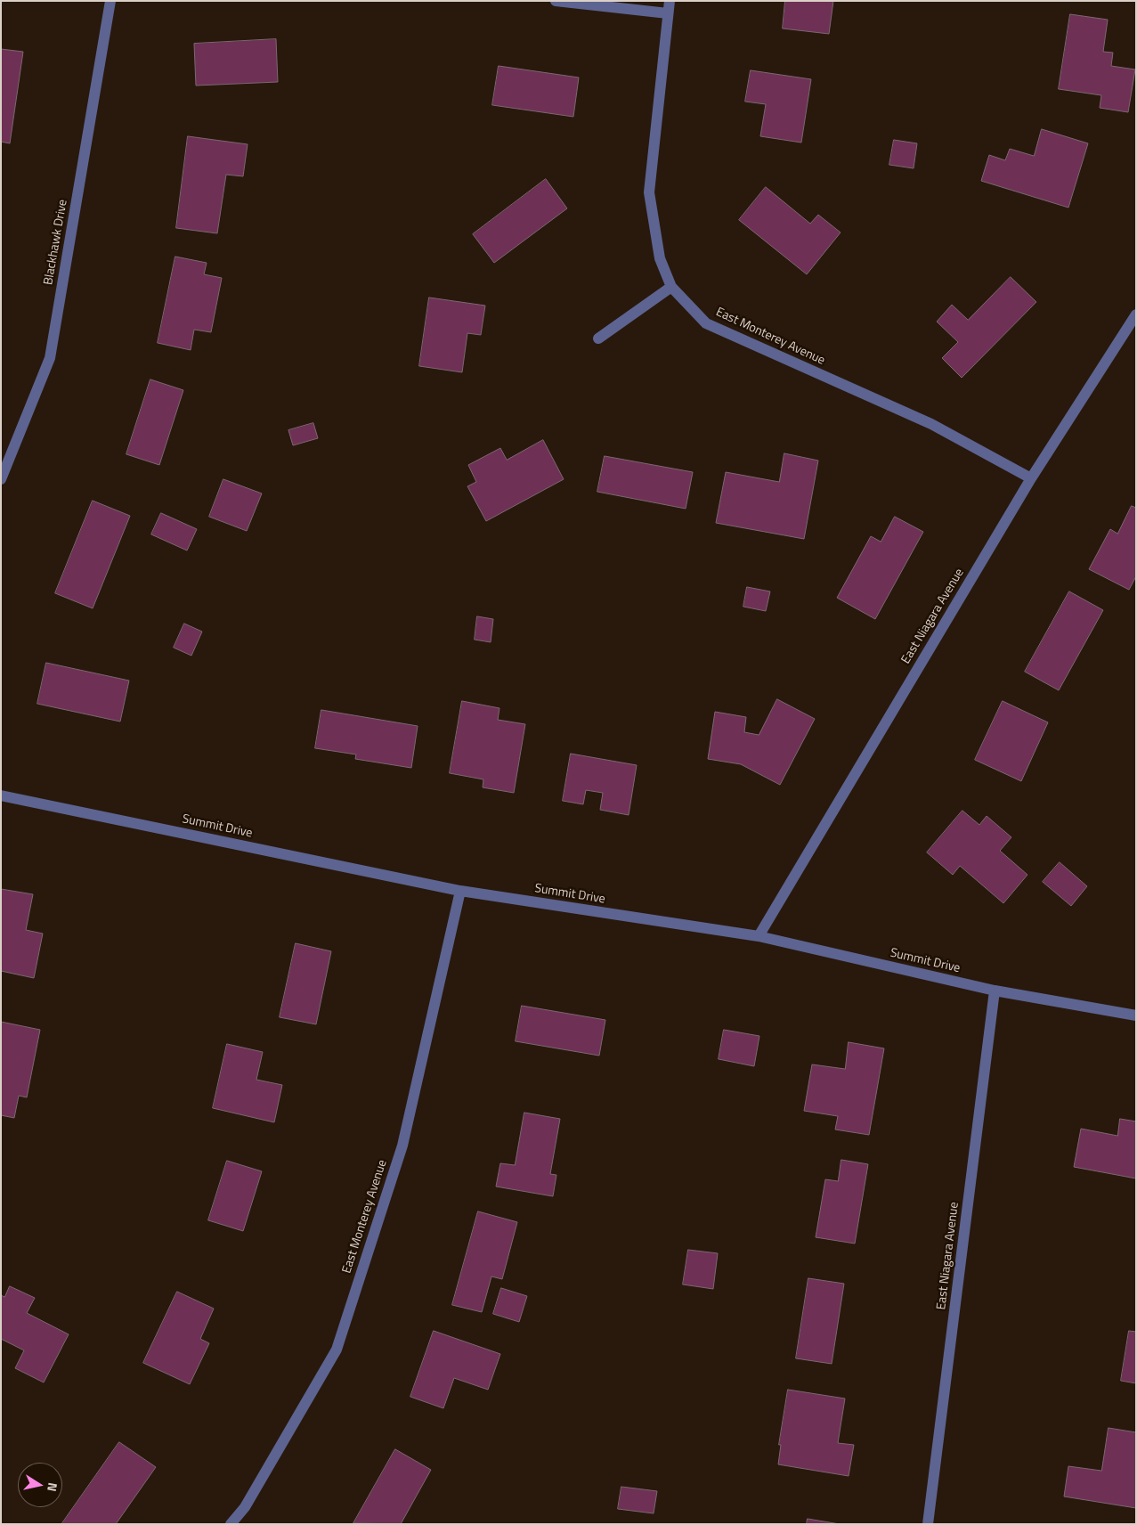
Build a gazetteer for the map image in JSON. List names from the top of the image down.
{
  "streets": {
    "street": [
      "Blackhawk Drive",
      "East Monterey Avenue",
      "East Niagara Avenue",
      "Summit Drive"
    ]
  },
  "crossings": [
    ["East Monterey Avenue", "East Niagara Avenue"],
    ["East Monterey Avenue", "Summit Drive"],
    ["East Niagara Avenue", "Summit Drive"]
  ],
  "north": "right"
}
